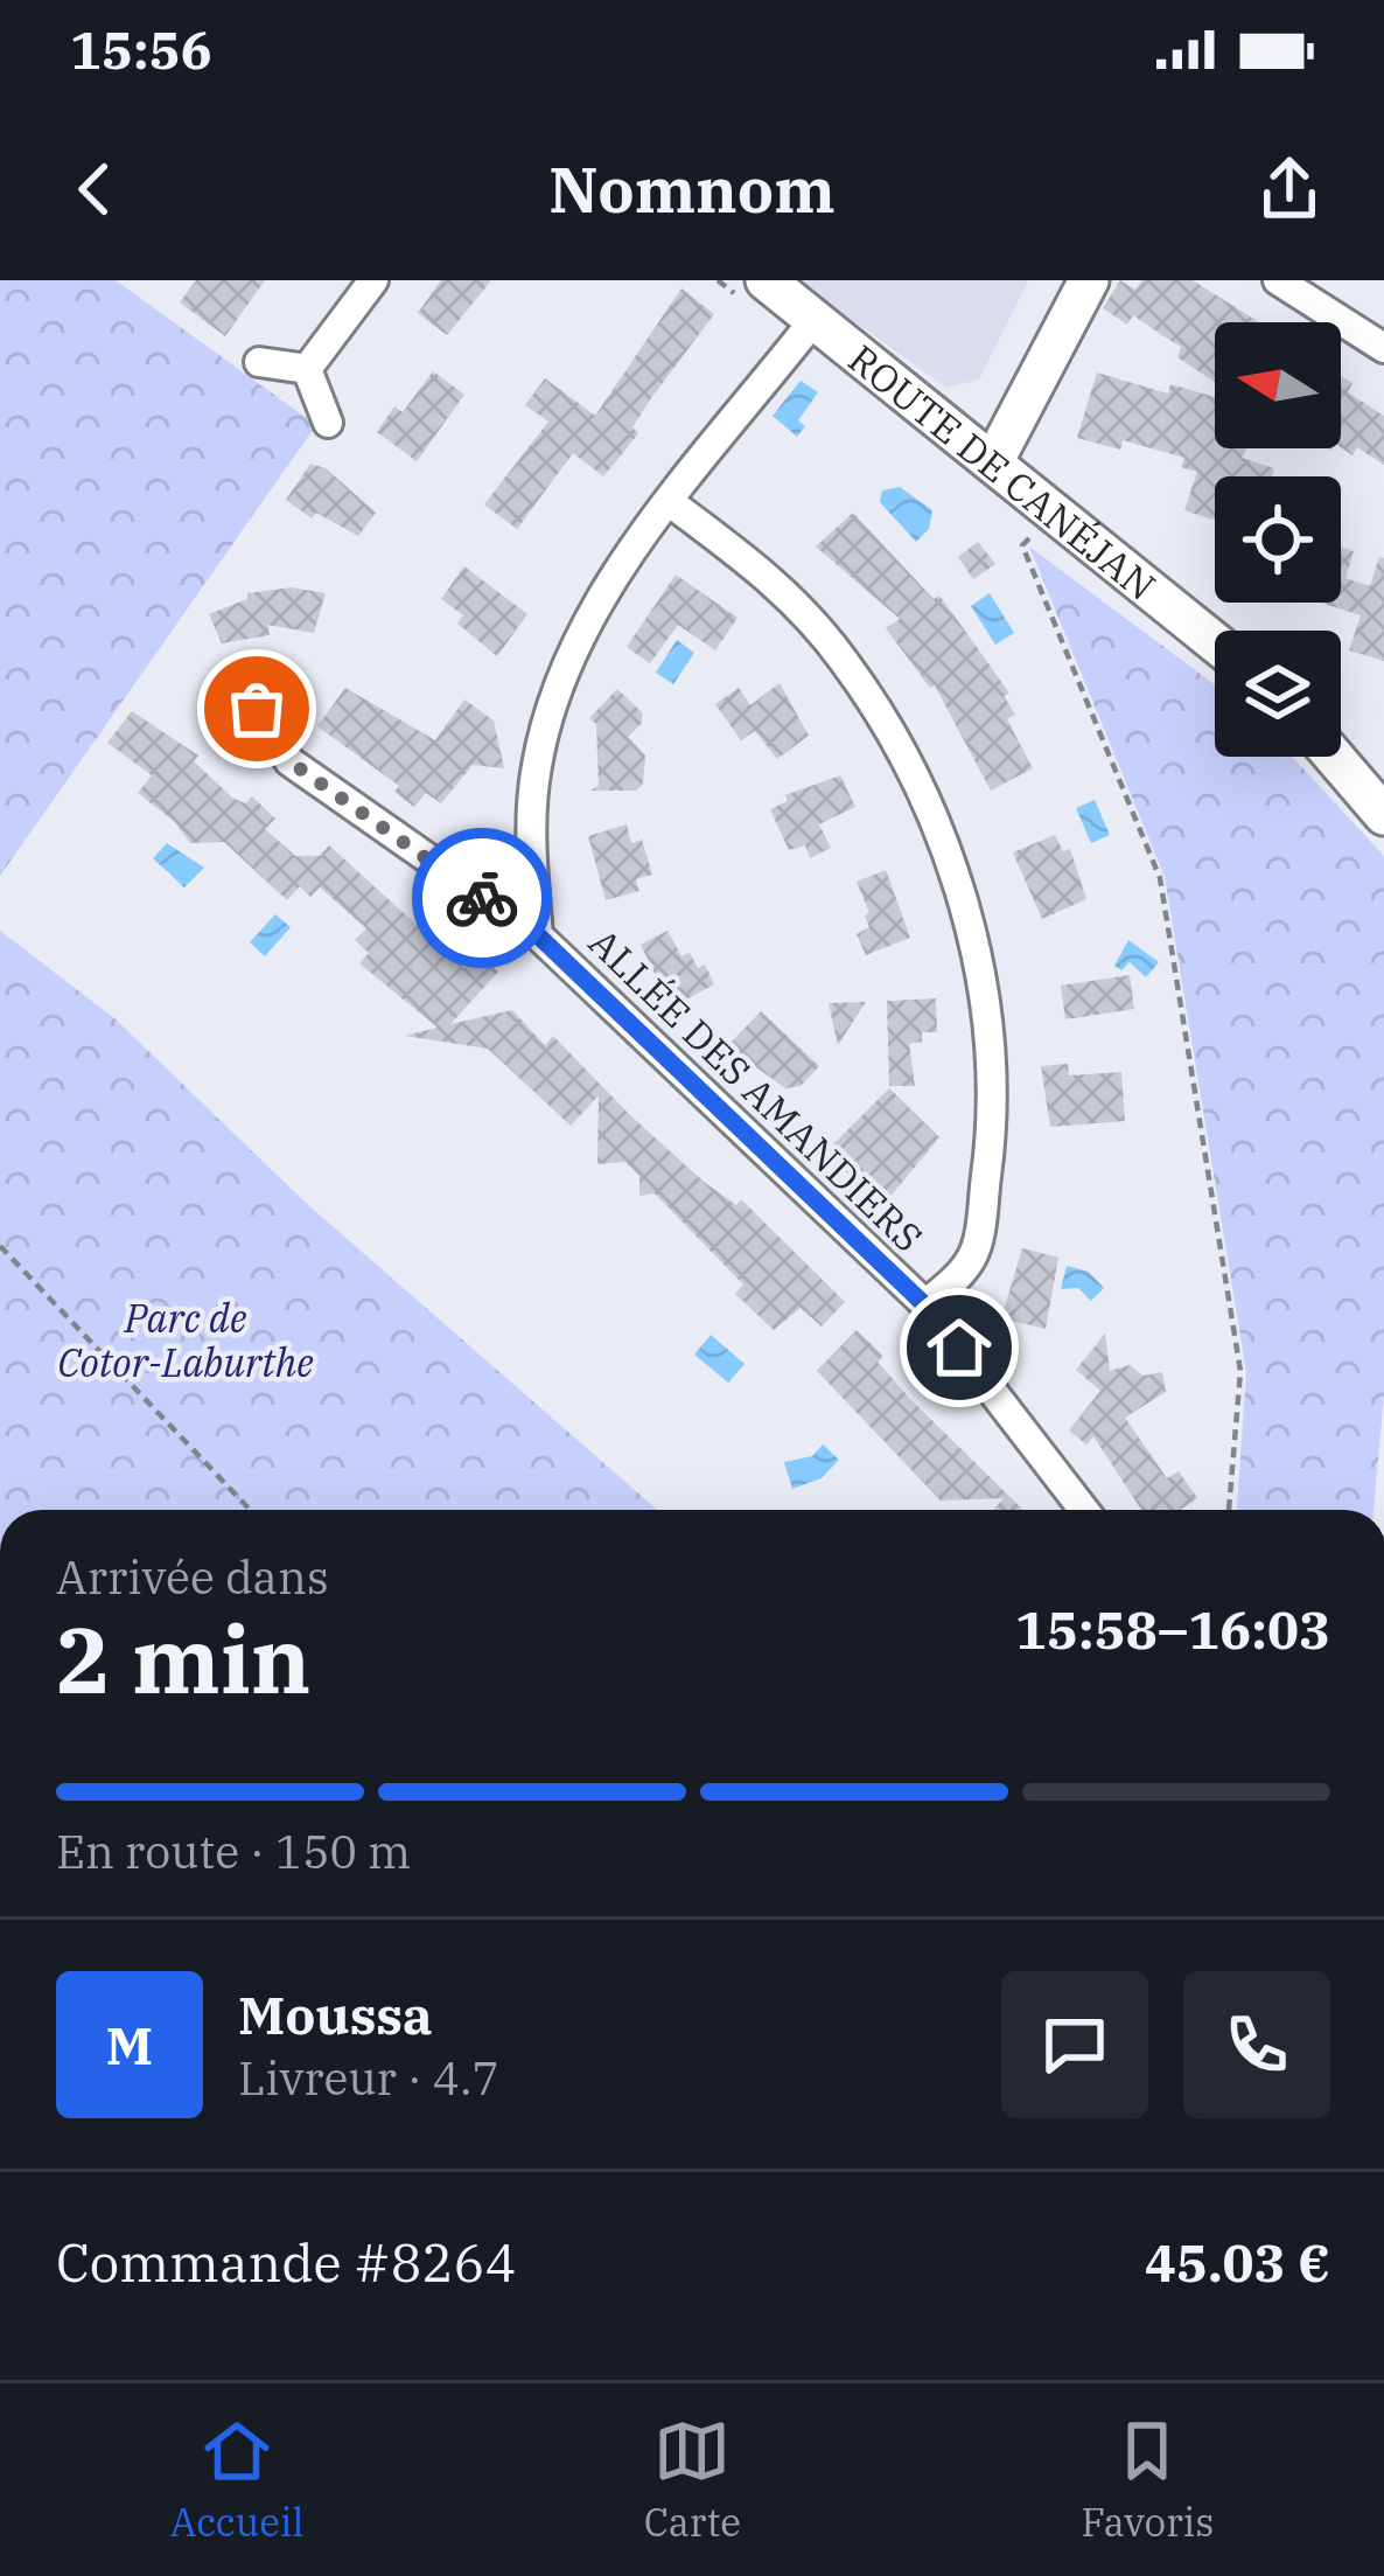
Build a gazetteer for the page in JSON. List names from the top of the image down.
{
  "streets": {
    "street": ["ROUTE DE CANÉJAN", "ALLÉE DES AMANDIERS"]
  },
  "crossings": [
    ["ROUTE DE CANÉJAN", "ALLÉE DES AMANDIERS"]
  ],
  "parks": ["Parc de Cotor-Laburthe"],
  "north": "left",
  "page": {
    "status": "15:56",
    "header": "Nomnom",
    "heading": ["2 min", "Arrivée dans", "15:58–16:03"],
    "panel": [
      "Moussa",
      "Livreur · 4.7",
      "Commande #8264",
      "45.03 €"
    ],
    "bar": "En route · 150 m",
    "round": "M",
    "tabs": ["Accueil", "Carte", "Favoris"]
  }
}
